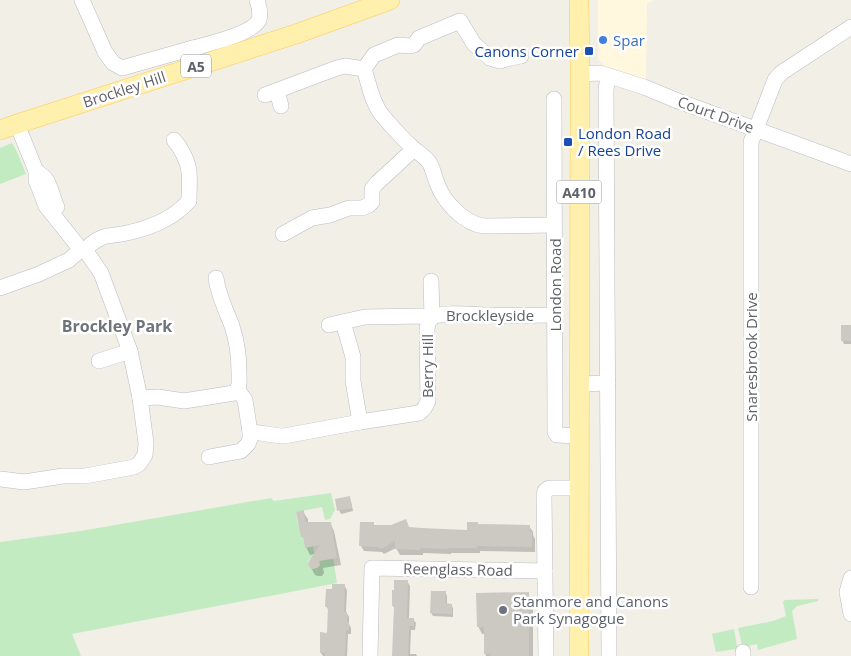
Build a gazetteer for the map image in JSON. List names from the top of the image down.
{
  "streets": {
    "main road": [
      "A5",
      "Brockley Hill",
      "A410",
      "London Road"
    ],
    "street": [
      "Court Drive",
      "Brockleyside",
      "Snaresbrook Drive",
      "Berry Hill",
      "Reenglass Road"
    ]
  },
  "crossings": [
    ["Court Drive", "London Road"],
    ["Court Drive", "Snaresbrook Drive"],
    ["London Road", "Brockleyside"],
    ["Brockleyside", "Berry Hill"]
  ],
  "districts": ["Brockley Park"],
  "places": {
    "other": ["Spar", "Stanmore and Canons Park Synagogue"],
    "transit": ["Canons Corner", "London Road / Rees Drive"]
  }
}
